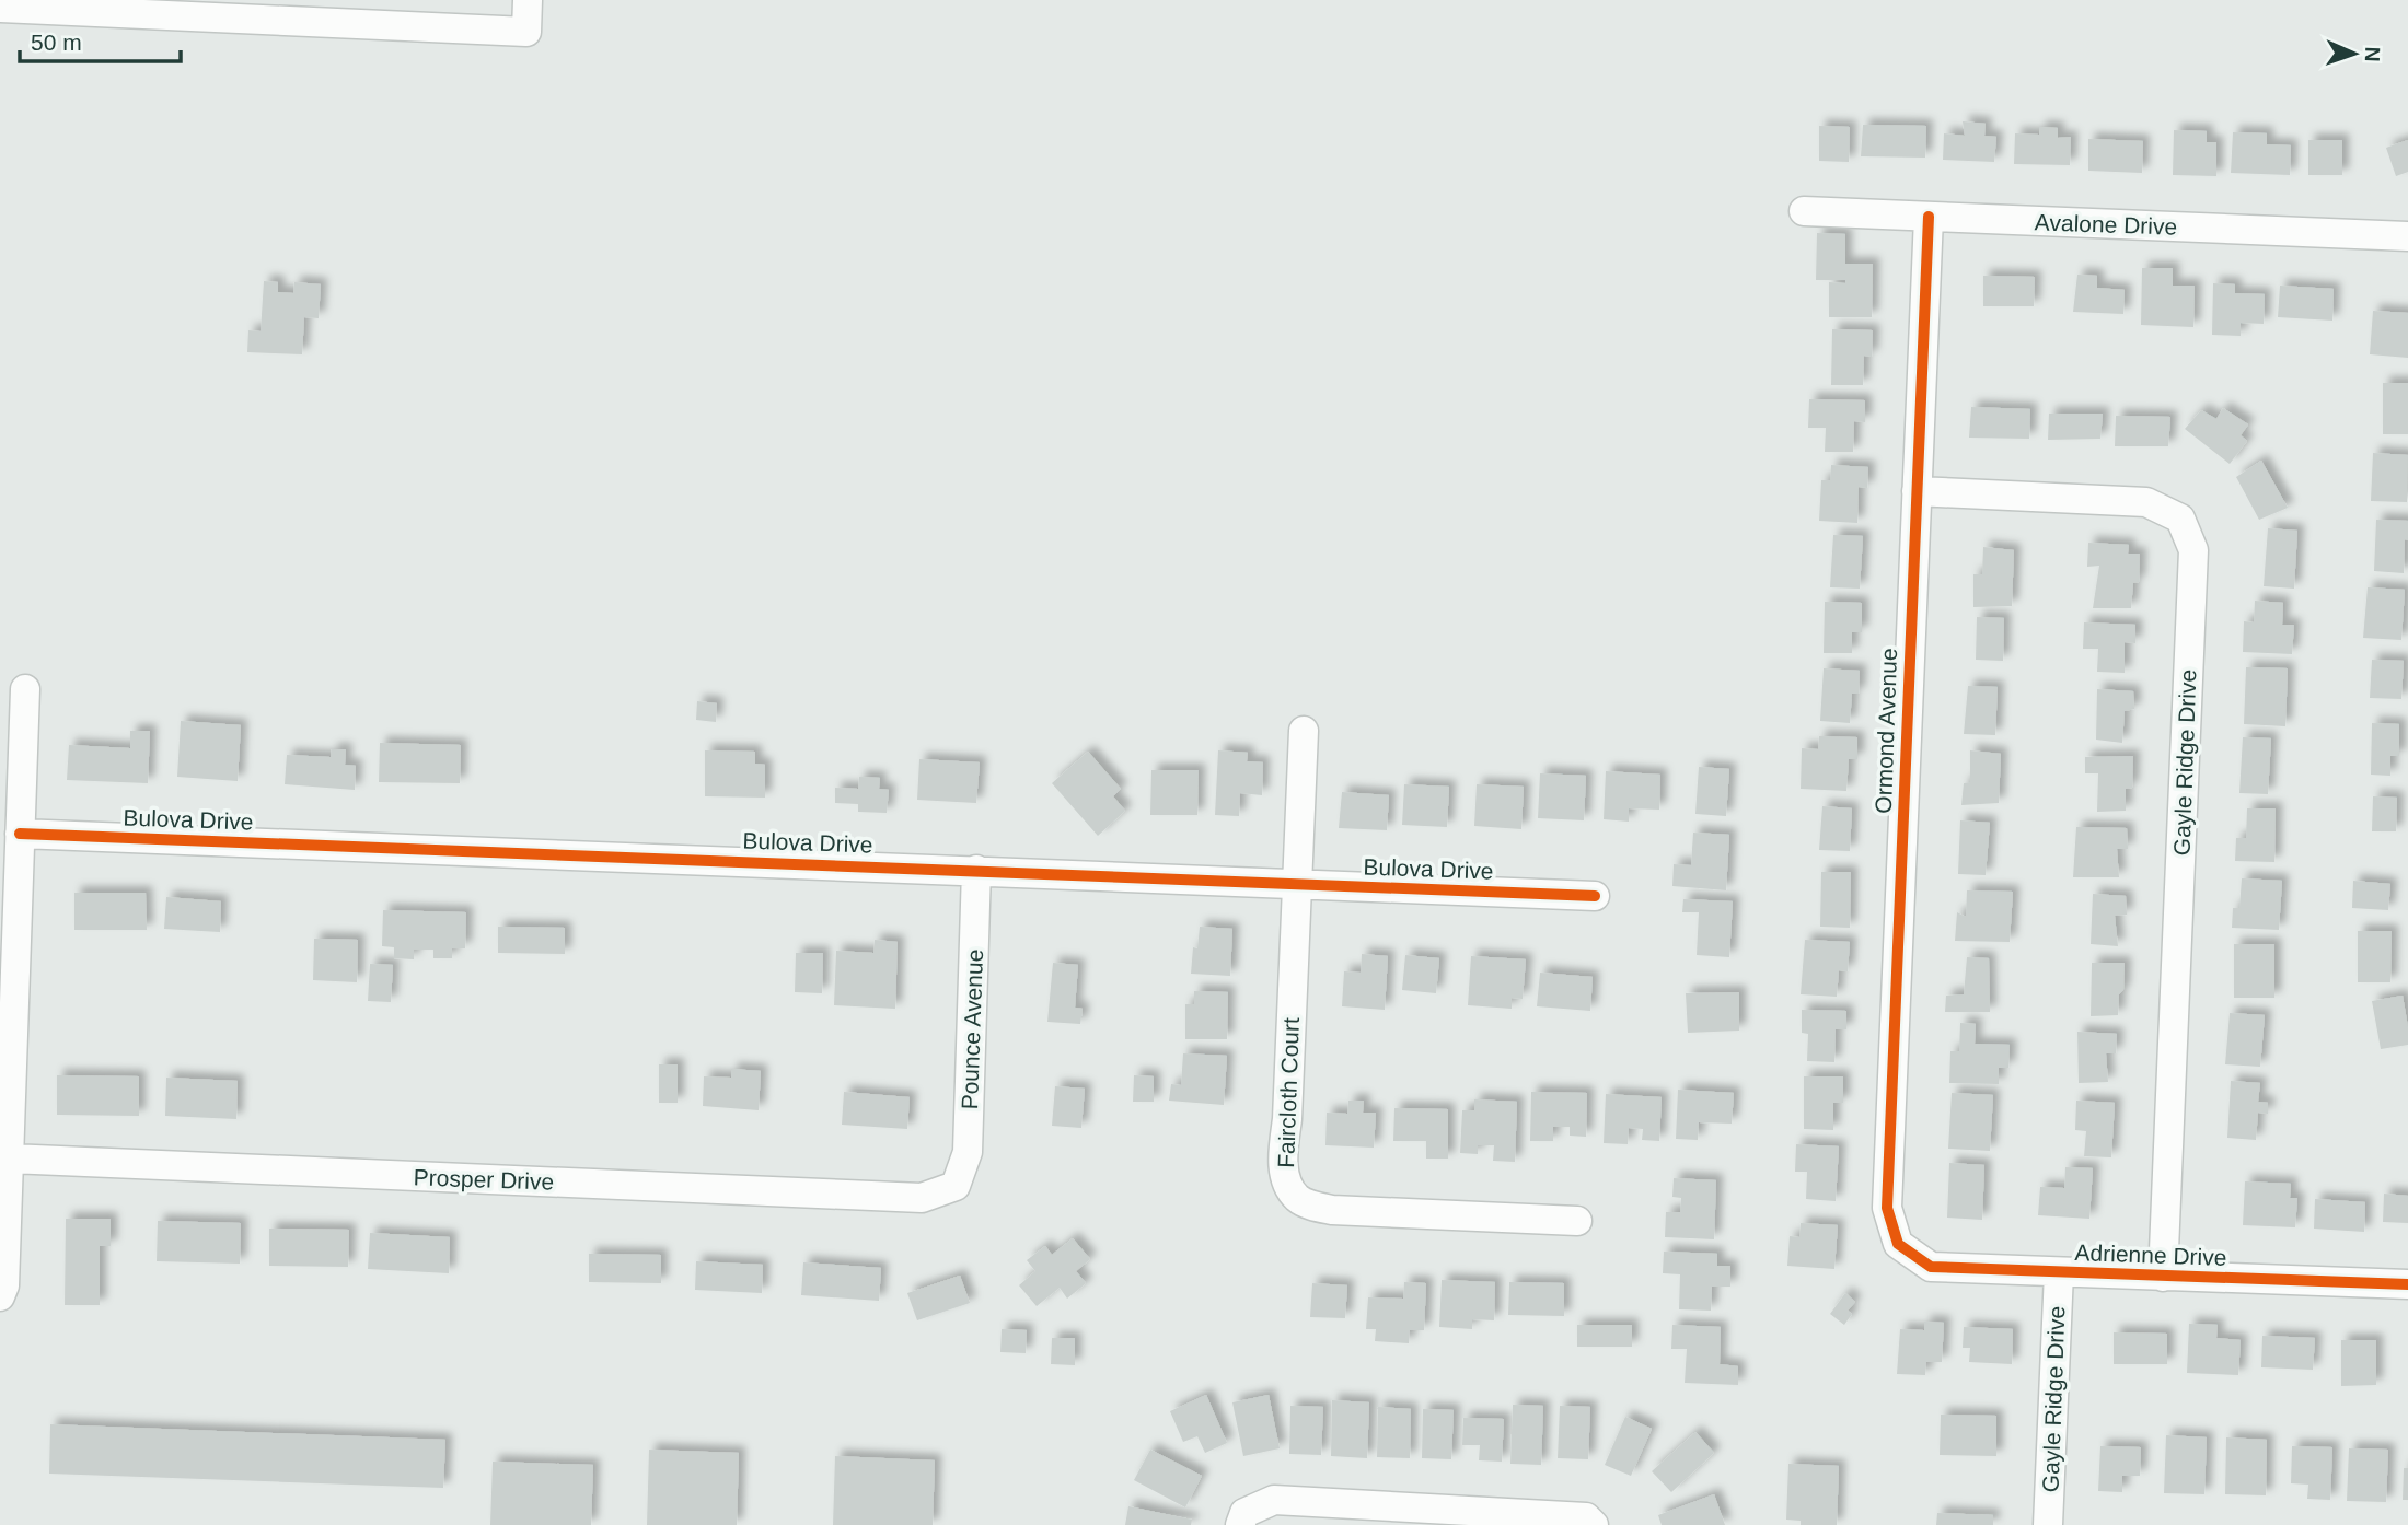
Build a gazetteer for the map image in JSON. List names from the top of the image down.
{
  "streets": {
    "street": [
      "Avalone Drive",
      "Ormond Avenue",
      "Gayle Ridge Drive",
      "Bulova Drive",
      "Pounce Avenue",
      "Faircloth Court",
      "Prosper Drive",
      "Adrienne Drive"
    ]
  },
  "crossings": [
    ["Avalone Drive", "Ormond Avenue"],
    ["Ormond Avenue", "Gayle Ridge Drive"],
    ["Ormond Avenue", "Adrienne Drive"],
    ["Gayle Ridge Drive", "Adrienne Drive"],
    ["Bulova Drive", "Pounce Avenue"],
    ["Bulova Drive", "Faircloth Court"],
    ["Pounce Avenue", "Prosper Drive"]
  ],
  "scale_bar": "50 m",
  "north": "right"
}
